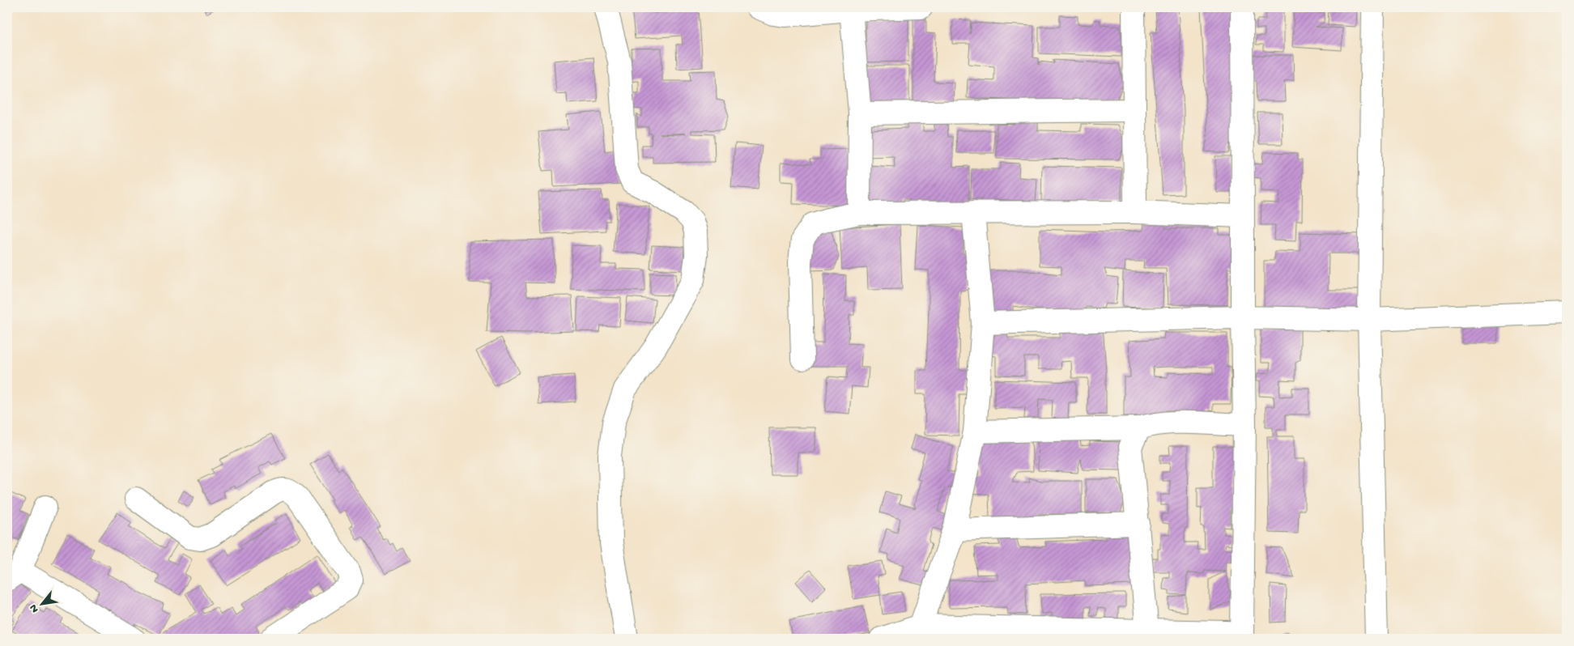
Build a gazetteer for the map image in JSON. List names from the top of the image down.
{
  "north": "bottom left"
}
